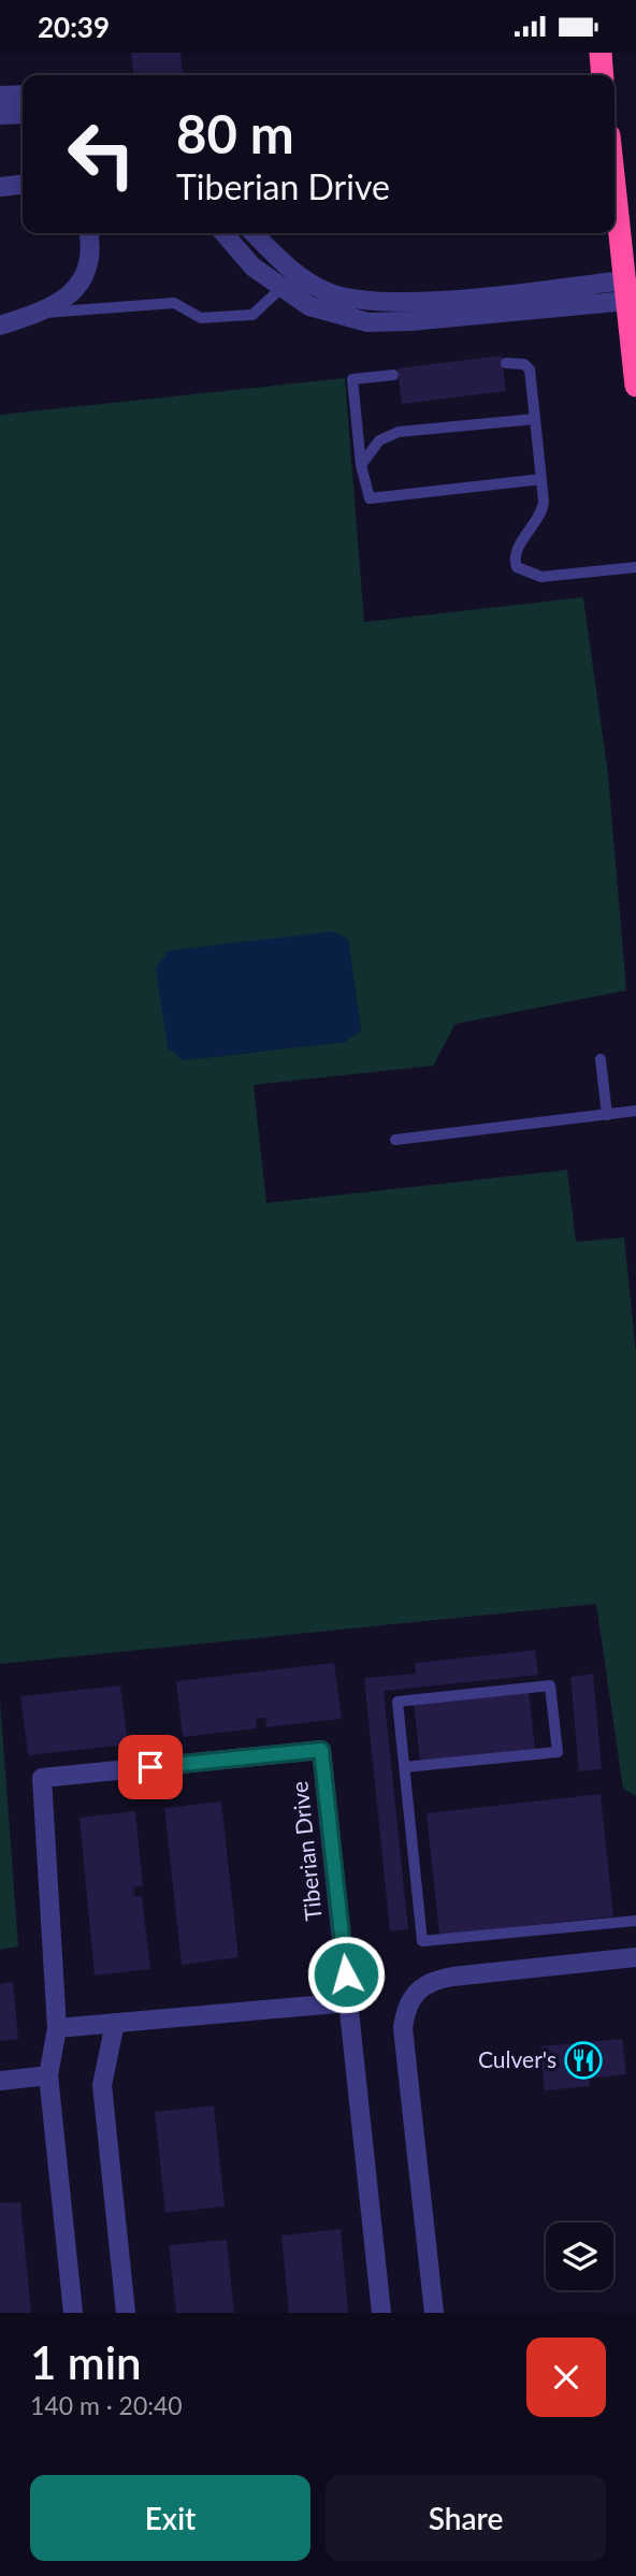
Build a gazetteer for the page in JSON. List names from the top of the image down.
{
  "streets": {
    "street": ["Tiberian Drive"]
  },
  "places": {
    "restaurant": ["Culver's"]
  },
  "page": {
    "status": "20:39",
    "turn": ["80 m", "Tiberian Drive"],
    "heading": ["1 min", "140 m · 20:40"],
    "buttons": ["Exit", "Share"]
  }
}
